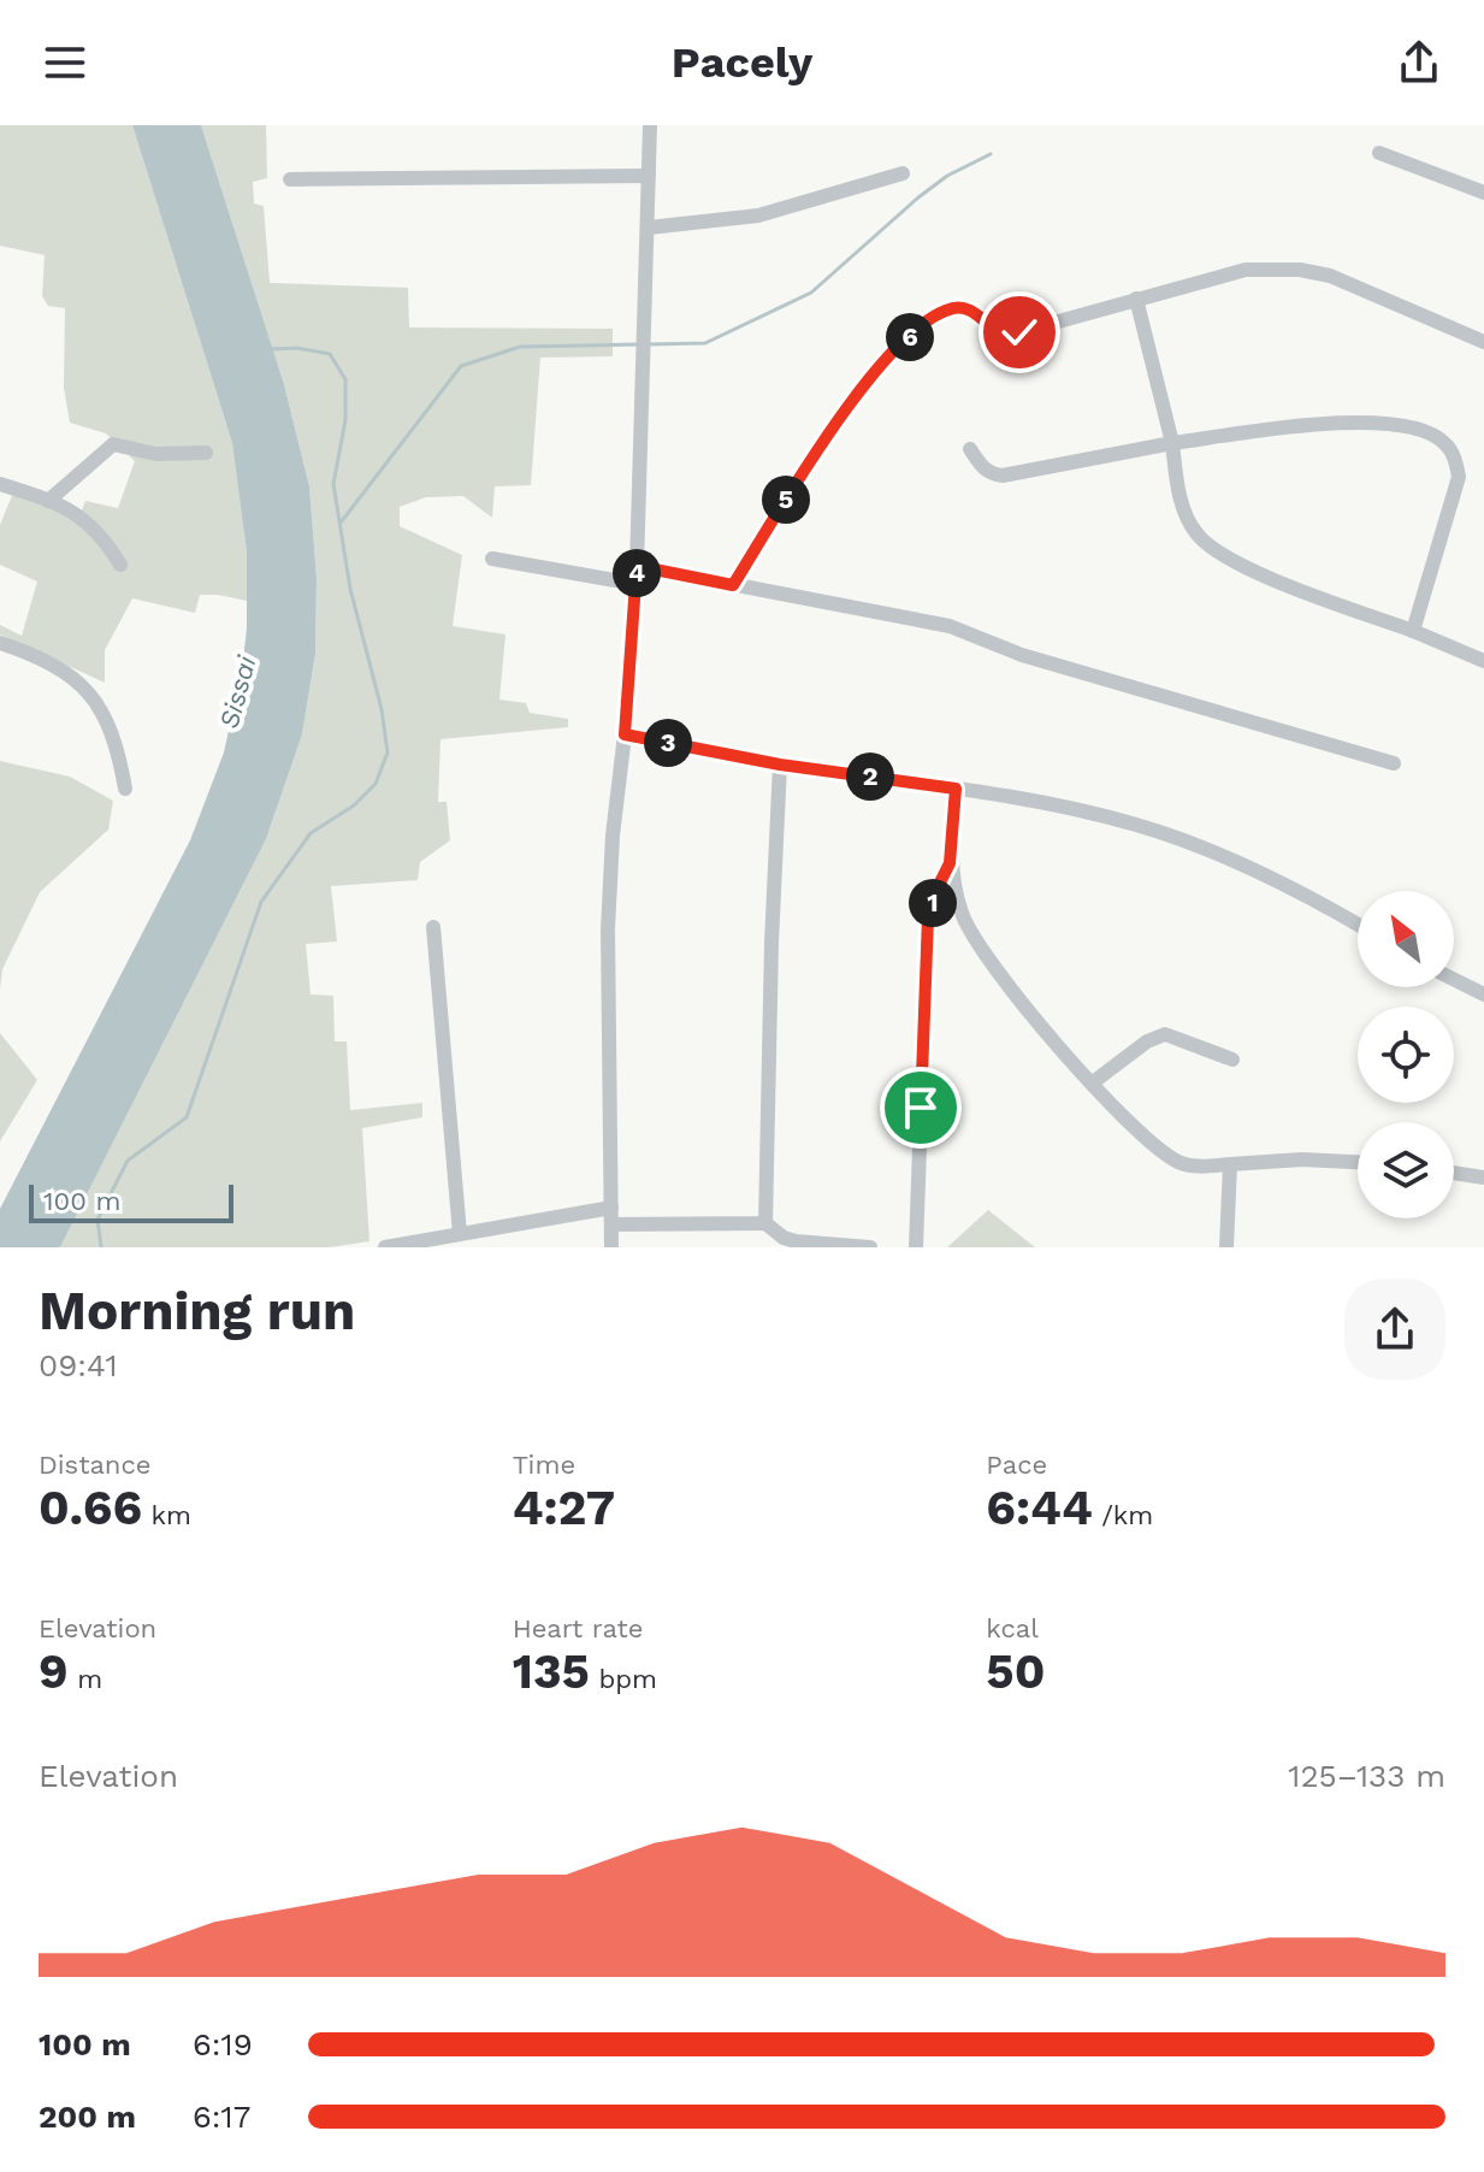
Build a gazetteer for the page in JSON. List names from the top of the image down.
{
  "water": ["Sissai"],
  "scale_bar": "100 m",
  "north": "top left",
  "page": {
    "header": "Pacely",
    "pins": [
      "6",
      "5",
      "4",
      "3",
      "2",
      "1"
    ],
    "scale": "100 m",
    "heading": ["Morning run", "09:41"],
    "stats": [
      ["Distance", "0.66 km"],
      ["Time", "4:27"],
      ["Pace", "6:44 /km"],
      ["Elevation", "9 m"],
      ["Heart rate", "135 bpm"],
      ["kcal", "50"]
    ],
    "chart": ["Elevation", "125–133 m"],
    "list": [
      {
        "name": "100 m",
        "note": "6:19"
      },
      {
        "name": "200 m",
        "note": "6:17"
      }
    ]
  }
}
